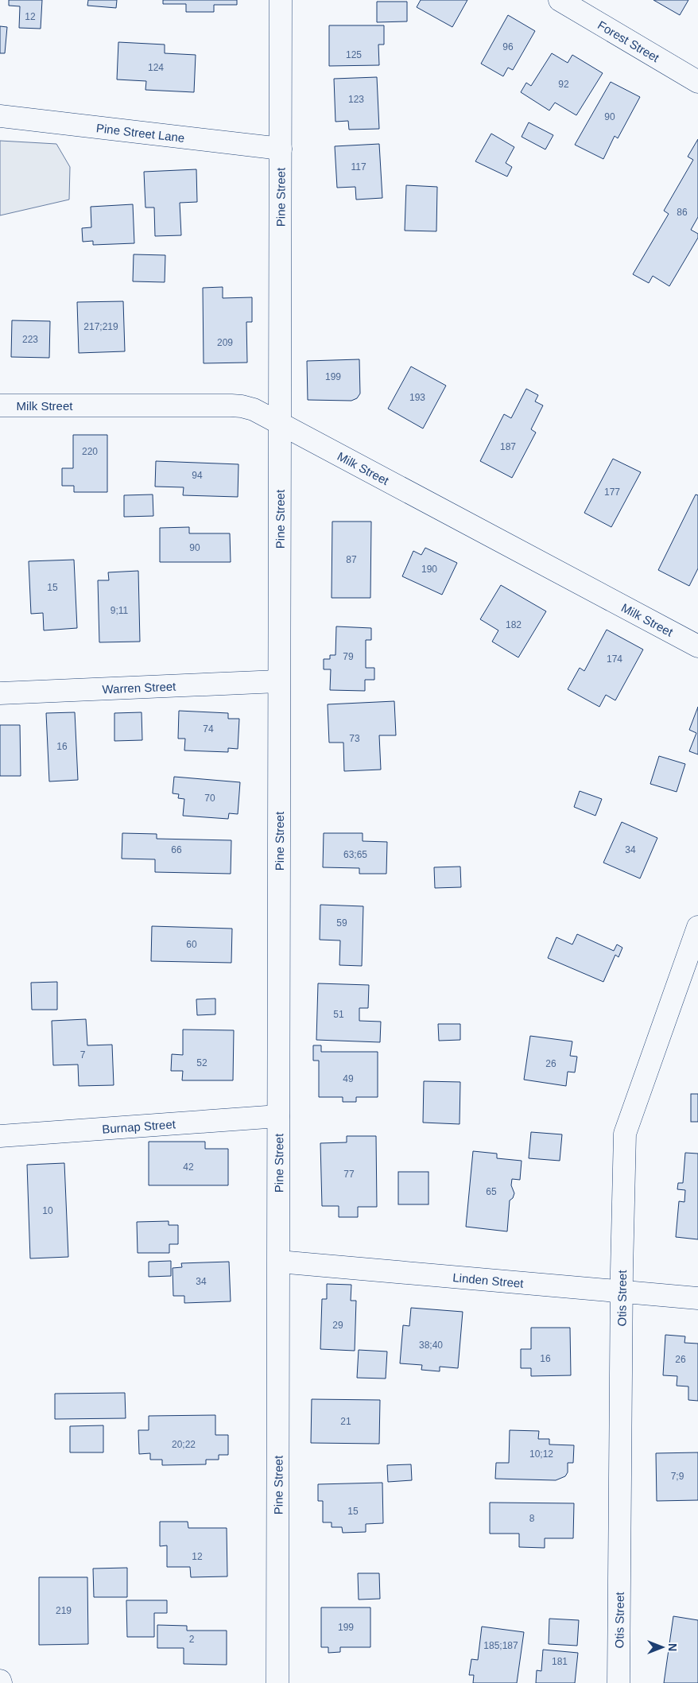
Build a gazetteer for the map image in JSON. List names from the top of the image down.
{
  "streets": {
    "street": [
      "Forest Street",
      "Pine Street Lane",
      "Pine Street",
      "Milk Street",
      "Warren Street",
      "Burnap Street",
      "Linden Street",
      "Otis Street"
    ]
  },
  "crossings": [
    ["Pine Street Lane", "Pine Street"],
    ["Pine Street", "Milk Street"],
    ["Pine Street", "Warren Street"],
    ["Pine Street", "Burnap Street"],
    ["Pine Street", "Linden Street"],
    ["Linden Street", "Otis Street"]
  ],
  "house_numbers": [
    "12",
    "96",
    "125",
    "124",
    "92",
    "123",
    "90",
    "117",
    "86",
    "217;219",
    "223",
    "209",
    "199",
    "193",
    "187",
    "220",
    "94",
    "177",
    "90",
    "87",
    "190",
    "15",
    "9;11",
    "182",
    "79",
    "174",
    "74",
    "73",
    "16",
    "70",
    "66",
    "34",
    "63;65",
    "59",
    "60",
    "51",
    "7",
    "52",
    "26",
    "49",
    "42",
    "77",
    "65",
    "10",
    "34",
    "29",
    "38;40",
    "16",
    "26",
    "21",
    "20;22",
    "10;12",
    "7;9",
    "15",
    "8",
    "12",
    "219",
    "199",
    "2",
    "185;187",
    "181"
  ],
  "north": "right"
}
